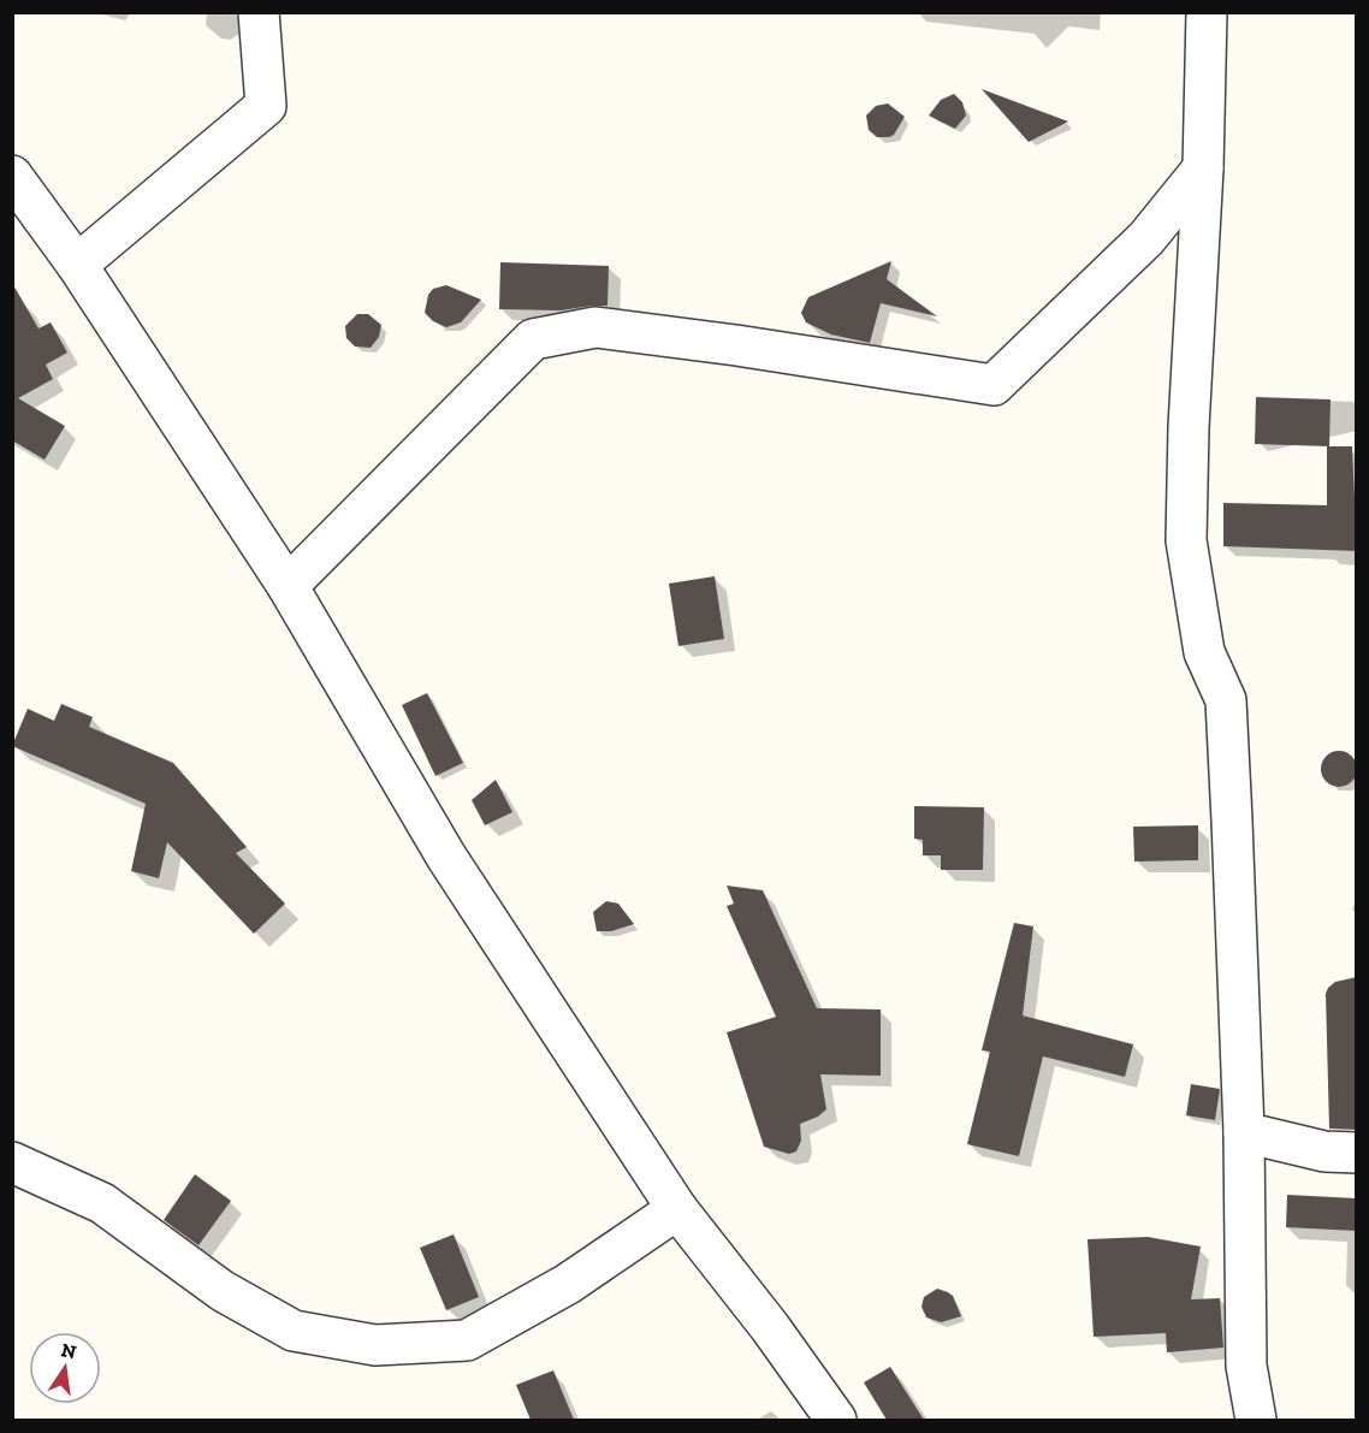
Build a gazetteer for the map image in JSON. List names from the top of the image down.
{
  "north": "top"
}
